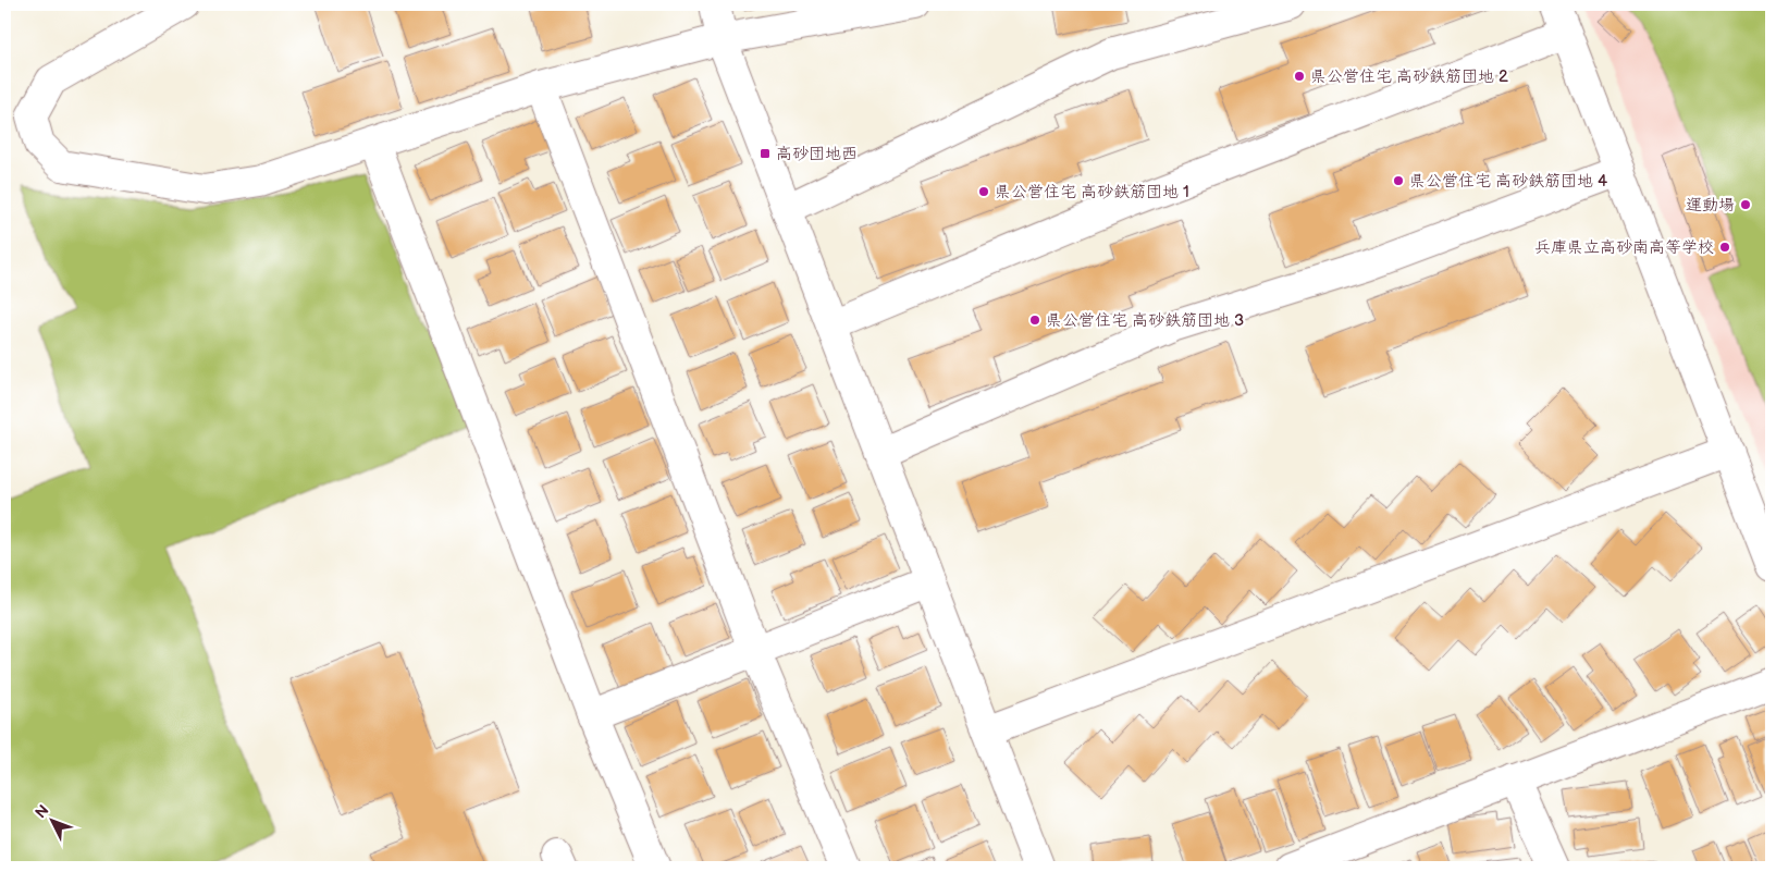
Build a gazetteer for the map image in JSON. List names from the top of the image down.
{
  "places": {
    "other": [
      "県公営住宅 高砂鉄筋団地 2",
      "県公営住宅 高砂鉄筋団地 4",
      "県公営住宅 高砂鉄筋団地 1",
      "運動場",
      "兵庫県立高砂南高等学校",
      "県公営住宅 高砂鉄筋団地 3"
    ],
    "transit": ["高砂団地西"]
  },
  "north": "top left"
}
